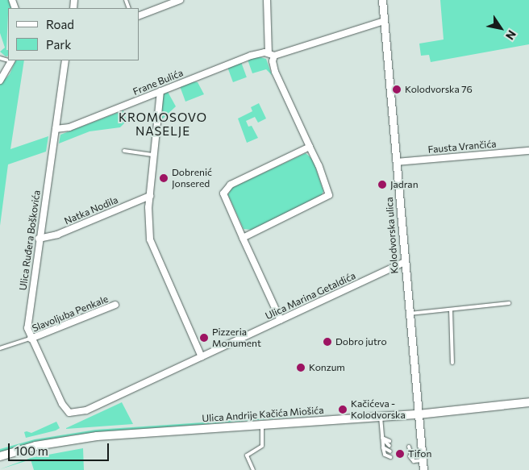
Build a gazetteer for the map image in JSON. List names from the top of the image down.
{
  "streets": {
    "main road": ["Ulica Andrije Kačića Miošića"],
    "street": [
      "Frane Bulića",
      "Fausta Vrančića",
      "Natka Nodila",
      "Kolodvorska ulica",
      "Ulica Ruđera Boškovića",
      "Ulica Marina Getaldića",
      "Slavoljuba Penkale"
    ]
  },
  "crossings": [
    ["Frane Bulića", "Kolodvorska ulica"],
    ["Frane Bulića", "Ulica Ruđera Boškovića"],
    ["Fausta Vrančića", "Kolodvorska ulica"],
    ["Natka Nodila", "Ulica Ruđera Boškovića"],
    ["Kolodvorska ulica", "Ulica Marina Getaldića"],
    ["Kolodvorska ulica", "Ulica Andrije Kačića Miošića"],
    ["Ulica Ruđera Boškovića", "Ulica Marina Getaldića"],
    ["Ulica Ruđera Boškovića", "Slavoljuba Penkale"]
  ],
  "districts": ["KROMOSOVO NASELJE"],
  "places": [
    "Kolodvorska 76",
    "Dobrenić Jonsered",
    "Jadran",
    "Pizzeria Monument",
    "Dobro jutro",
    "Konzum",
    "Kačićeva - Kolodvorska",
    "Tifon"
  ],
  "legend": ["Road", "Park"],
  "scale_bar": "100 m",
  "north": "bottom right"
}
